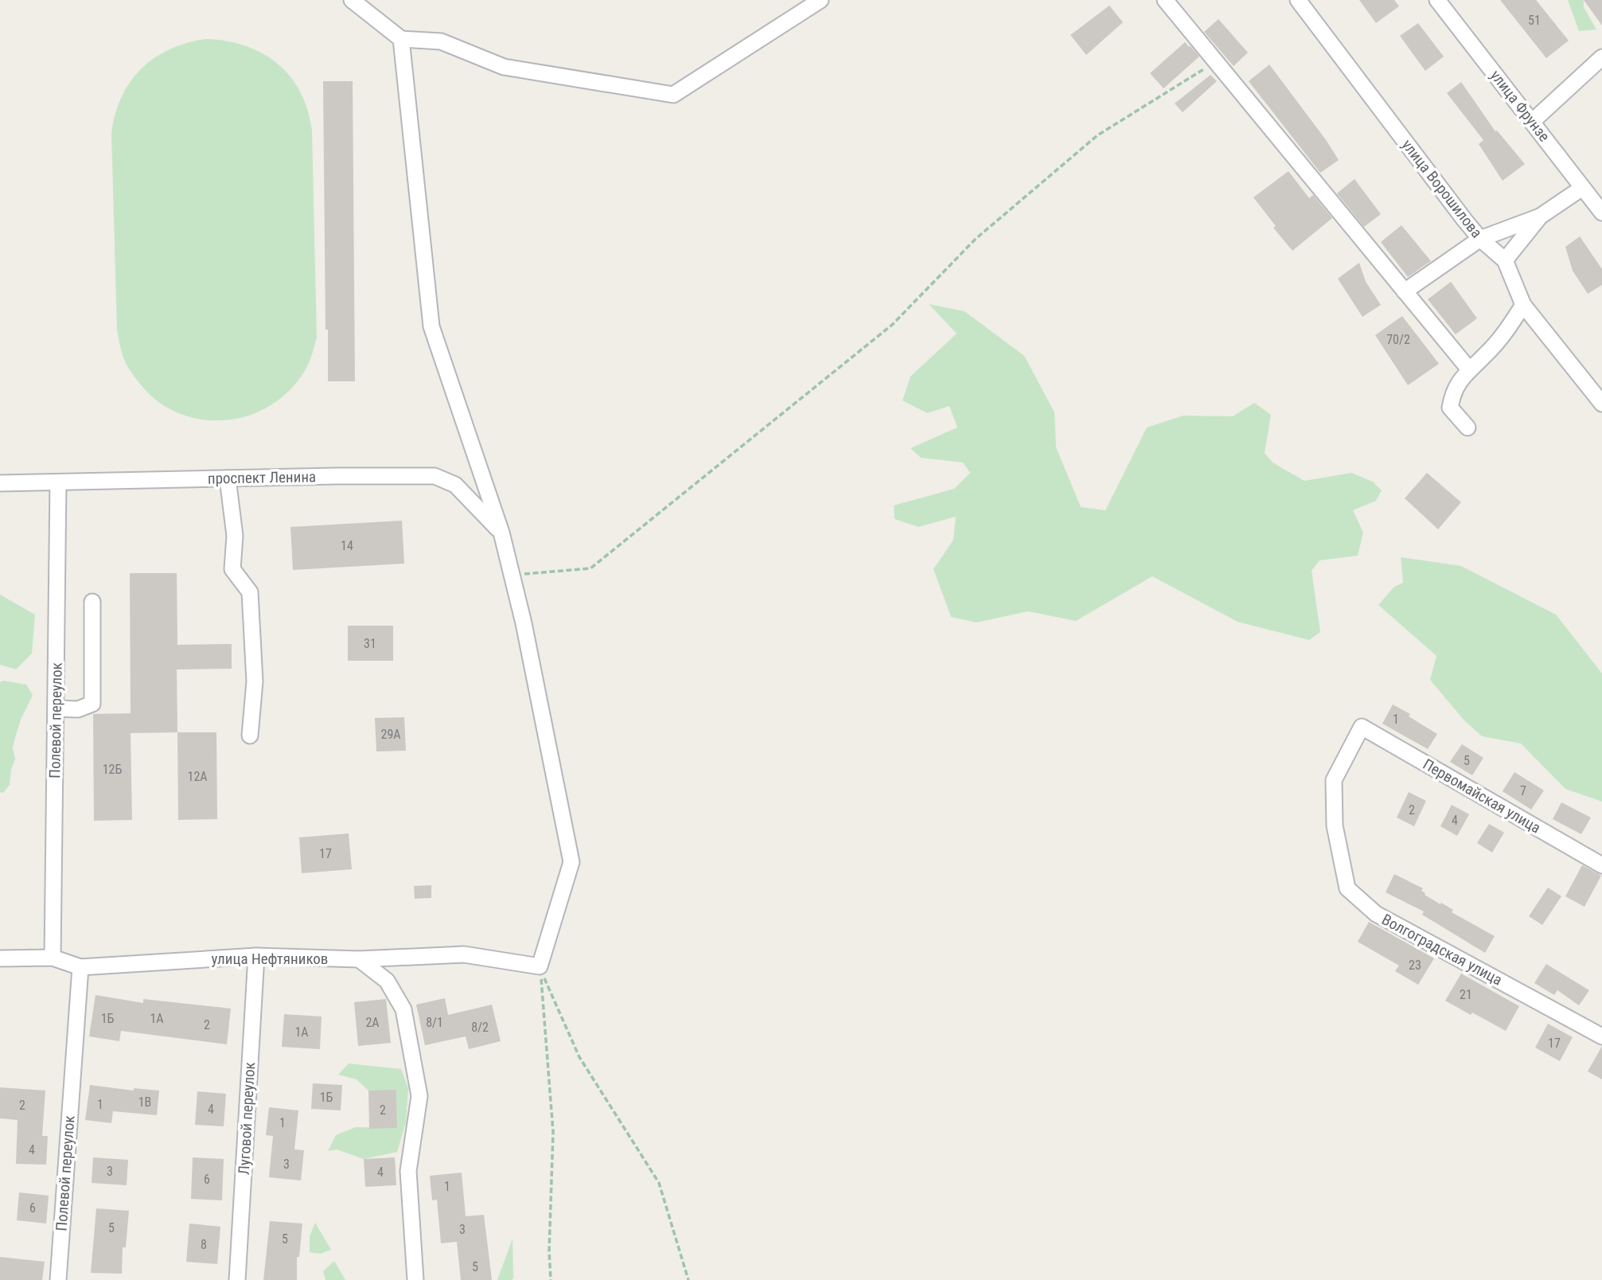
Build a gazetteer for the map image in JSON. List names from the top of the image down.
{
  "streets": {
    "street": [
      "улица Фрунзе",
      "улица Ворошилова",
      "проспект Ленина",
      "Полевой переулок",
      "Первомайская улица",
      "Волгоградская улица",
      "улица Нефтяников",
      "Луговой переулок"
    ]
  },
  "crossings": [
    ["проспект Ленина", "Полевой переулок"],
    ["Полевой переулок", "улица Нефтяников"],
    ["Первомайская улица", "Волгоградская улица"],
    ["улица Нефтяников", "Луговой переулок"]
  ],
  "house_numbers": [
    "51",
    "70/2",
    "14",
    "31",
    "1",
    "29А",
    "5",
    "12Б",
    "12А",
    "7",
    "2",
    "4",
    "17",
    "23",
    "21",
    "1Б",
    "1А",
    "2А",
    "8/1",
    "2",
    "8/2",
    "1А",
    "17",
    "1Б",
    "1В",
    "1",
    "2",
    "4",
    "2",
    "1",
    "4",
    "3",
    "3",
    "4",
    "6",
    "1",
    "6",
    "5",
    "3",
    "5",
    "8",
    "5"
  ]
}
